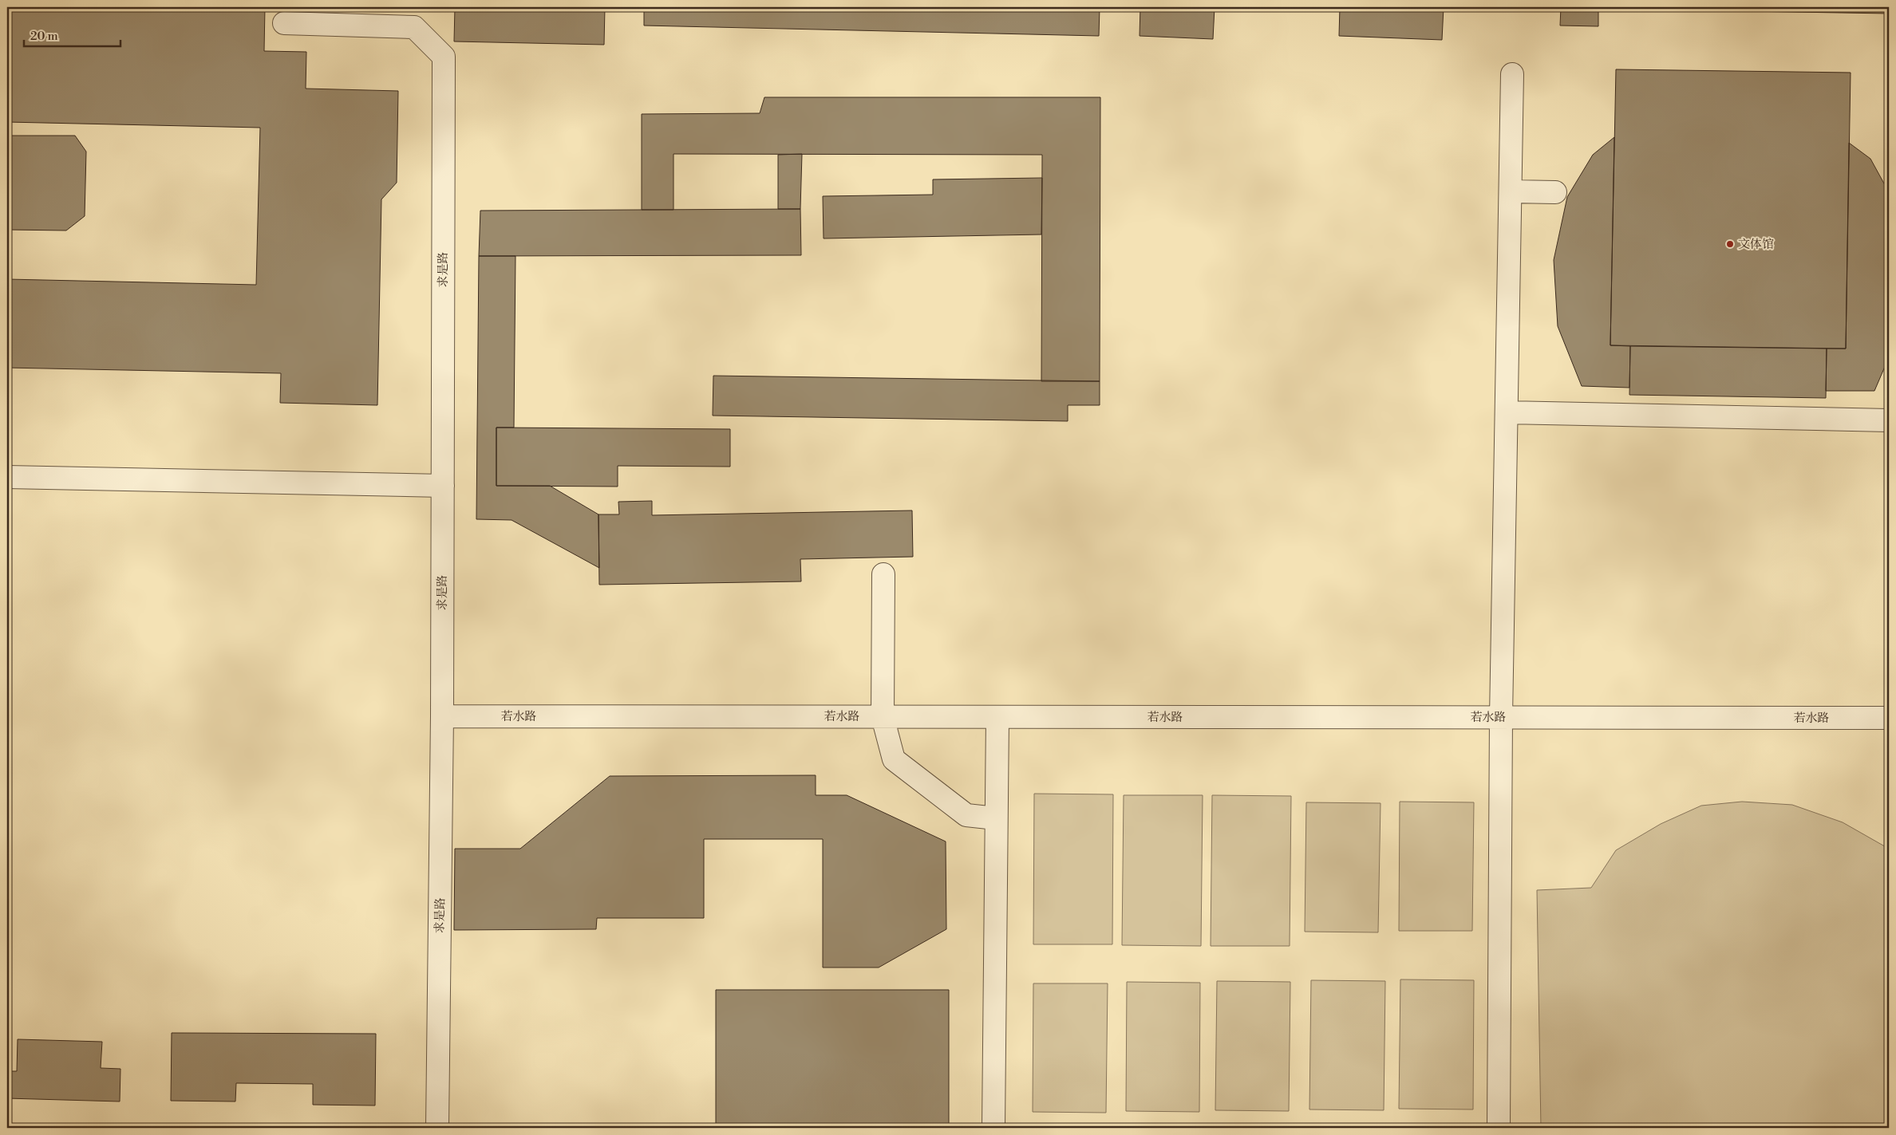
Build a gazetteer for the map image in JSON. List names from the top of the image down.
{
  "streets": {
    "lane": ["求是路", "若水路"]
  },
  "crossings": [
    ["求是路", "若水路"]
  ],
  "places": ["文体馆"],
  "scale_bar": "20 m"
}
